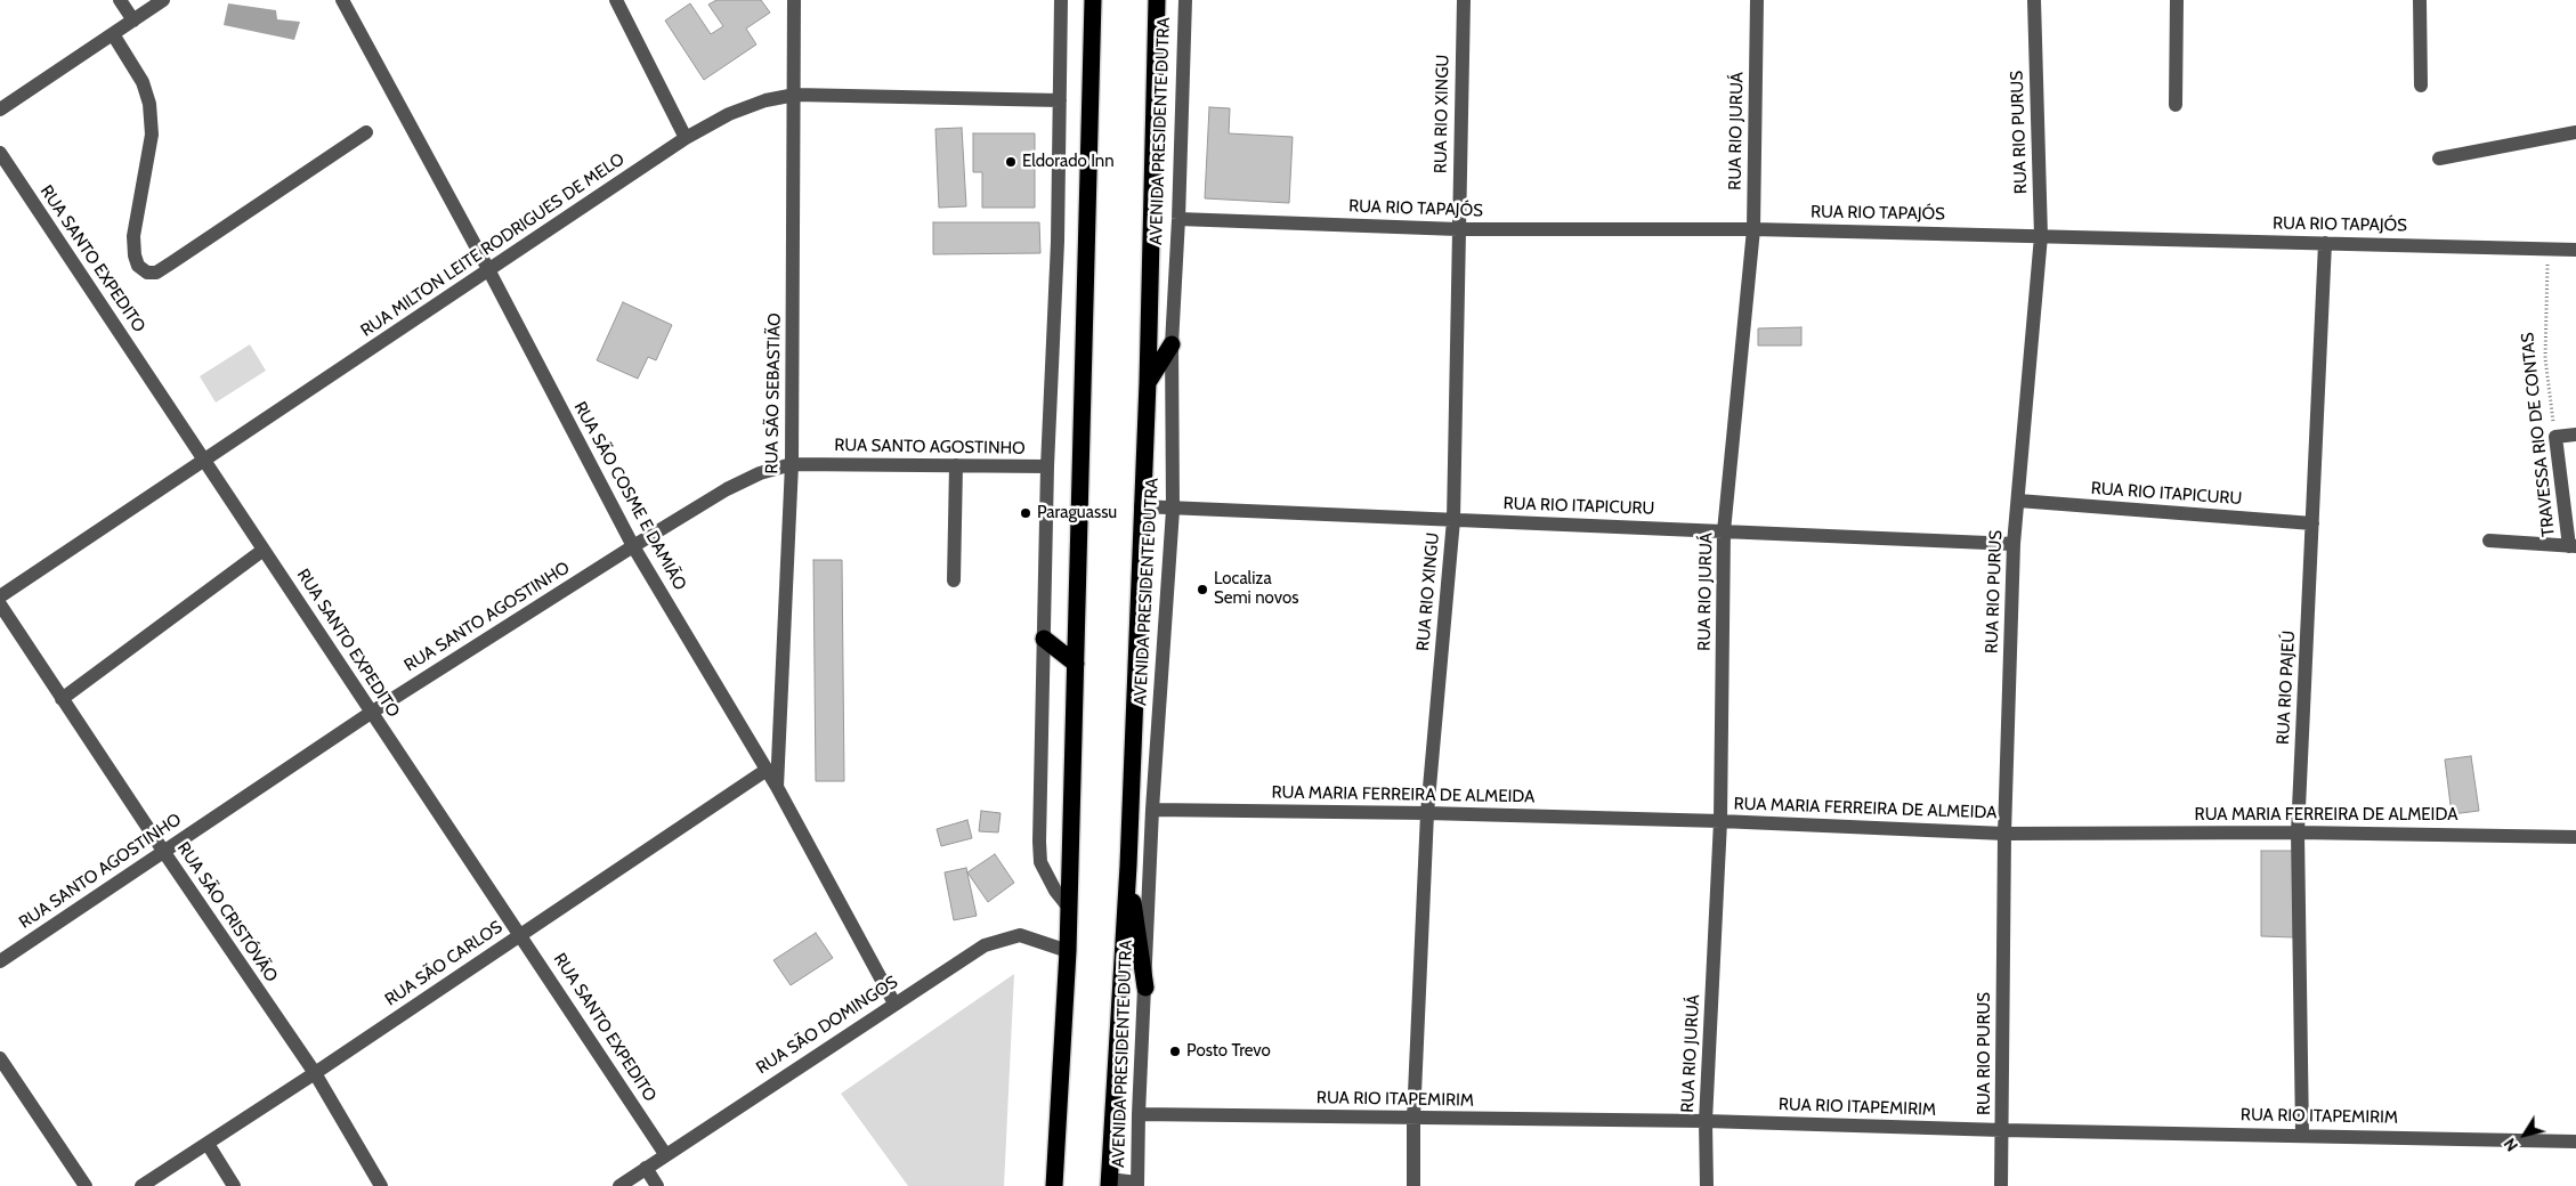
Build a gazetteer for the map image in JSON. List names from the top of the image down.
{
  "streets": {
    "highway": ["AVENIDA PRESIDENTE DUTRA"],
    "street": [
      "RUA RIO XINGU",
      "RUA RIO JURUÁ",
      "RUA RIO PURUS",
      "RUA RIO TAPAJÓS",
      "RUA MILTON LEITE RODRIGUES DE MELO",
      "RUA SANTO EXPEDITO",
      "RUA SÃO SEBASTIÃO",
      "TRAVESSA RIO DE CONTAS",
      "RUA SANTO AGOSTINHO",
      "RUA RIO ITAPICURU",
      "RUA SÃO COSME E DAMIÃO",
      "RUA RIO PAJEÚ",
      "RUA MARIA FERREIRA DE ALMEIDA",
      "RUA SÃO CRISTÓVÃO",
      "RUA SÃO CARLOS",
      "RUA SÃO DOMINGOS",
      "RUA RIO ITAPEMIRIM"
    ]
  },
  "crossings": [
    ["RUA RIO XINGU", "RUA RIO TAPAJÓS"],
    ["RUA RIO XINGU", "RUA RIO ITAPICURU"],
    ["RUA RIO XINGU", "RUA MARIA FERREIRA DE ALMEIDA"],
    ["RUA RIO XINGU", "RUA RIO ITAPEMIRIM"],
    ["AVENIDA PRESIDENTE DUTRA", "RUA RIO TAPAJÓS"],
    ["AVENIDA PRESIDENTE DUTRA", "RUA RIO ITAPICURU"],
    ["AVENIDA PRESIDENTE DUTRA", "RUA MARIA FERREIRA DE ALMEIDA"],
    ["AVENIDA PRESIDENTE DUTRA", "RUA RIO ITAPEMIRIM"],
    ["RUA RIO JURUÁ", "RUA RIO TAPAJÓS"],
    ["RUA RIO JURUÁ", "RUA RIO ITAPICURU"],
    ["RUA RIO JURUÁ", "RUA MARIA FERREIRA DE ALMEIDA"],
    ["RUA RIO JURUÁ", "RUA RIO ITAPEMIRIM"],
    ["RUA RIO PURUS", "RUA RIO TAPAJÓS"],
    ["RUA RIO PURUS", "RUA RIO ITAPICURU"],
    ["RUA RIO PURUS", "RUA MARIA FERREIRA DE ALMEIDA"],
    ["RUA RIO PURUS", "RUA RIO ITAPEMIRIM"],
    ["RUA RIO TAPAJÓS", "TRAVESSA RIO DE CONTAS"],
    ["RUA RIO TAPAJÓS", "RUA RIO PAJEÚ"],
    ["RUA MILTON LEITE RODRIGUES DE MELO", "RUA SANTO EXPEDITO"],
    ["RUA MILTON LEITE RODRIGUES DE MELO", "RUA SÃO SEBASTIÃO"],
    ["RUA MILTON LEITE RODRIGUES DE MELO", "RUA SÃO COSME E DAMIÃO"],
    ["RUA SANTO EXPEDITO", "RUA SANTO AGOSTINHO"],
    ["RUA SANTO EXPEDITO", "RUA SÃO CARLOS"],
    ["RUA SANTO EXPEDITO", "RUA SÃO DOMINGOS"],
    ["RUA SÃO SEBASTIÃO", "RUA SANTO AGOSTINHO"],
    ["RUA SÃO SEBASTIÃO", "RUA SÃO COSME E DAMIÃO"],
    ["RUA SANTO AGOSTINHO", "RUA SÃO COSME E DAMIÃO"],
    ["RUA SANTO AGOSTINHO", "RUA SÃO CRISTÓVÃO"],
    ["RUA RIO ITAPICURU", "RUA RIO PAJEÚ"],
    ["RUA SÃO COSME E DAMIÃO", "RUA SÃO CARLOS"],
    ["RUA SÃO COSME E DAMIÃO", "RUA SÃO DOMINGOS"],
    ["RUA RIO PAJEÚ", "RUA MARIA FERREIRA DE ALMEIDA"],
    ["RUA RIO PAJEÚ", "RUA RIO ITAPEMIRIM"],
    ["RUA SÃO CRISTÓVÃO", "RUA SÃO CARLOS"]
  ],
  "places": [
    "Eldorado Inn",
    "Paraguassu",
    "Localiza Semi novos",
    "Posto Trevo"
  ],
  "north": "bottom left"
}
